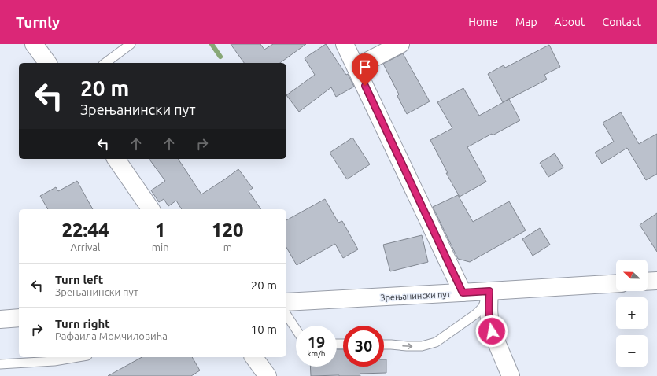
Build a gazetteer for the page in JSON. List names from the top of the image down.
{
  "streets": {
    "street": ["Зрењанински пут"]
  },
  "north": "left",
  "page": {
    "header": "Turnly",
    "nav": [
      "Home",
      "Map",
      "About",
      "Contact"
    ],
    "turn": ["20 m", "Зрењанински пут"],
    "eta": [
      "22:44",
      "Arrival",
      "1",
      "min",
      "120",
      "m"
    ],
    "map_buttons": ["+", "−"],
    "list": [
      {
        "name": "Turn left",
        "note": "Зрењанински пут",
        "value": "20 m"
      },
      {
        "name": "Turn right",
        "note": "Рафаила Момчиловића",
        "value": "10 m"
      }
    ],
    "speed": "19 km/h",
    "limit": "30"
  }
}
